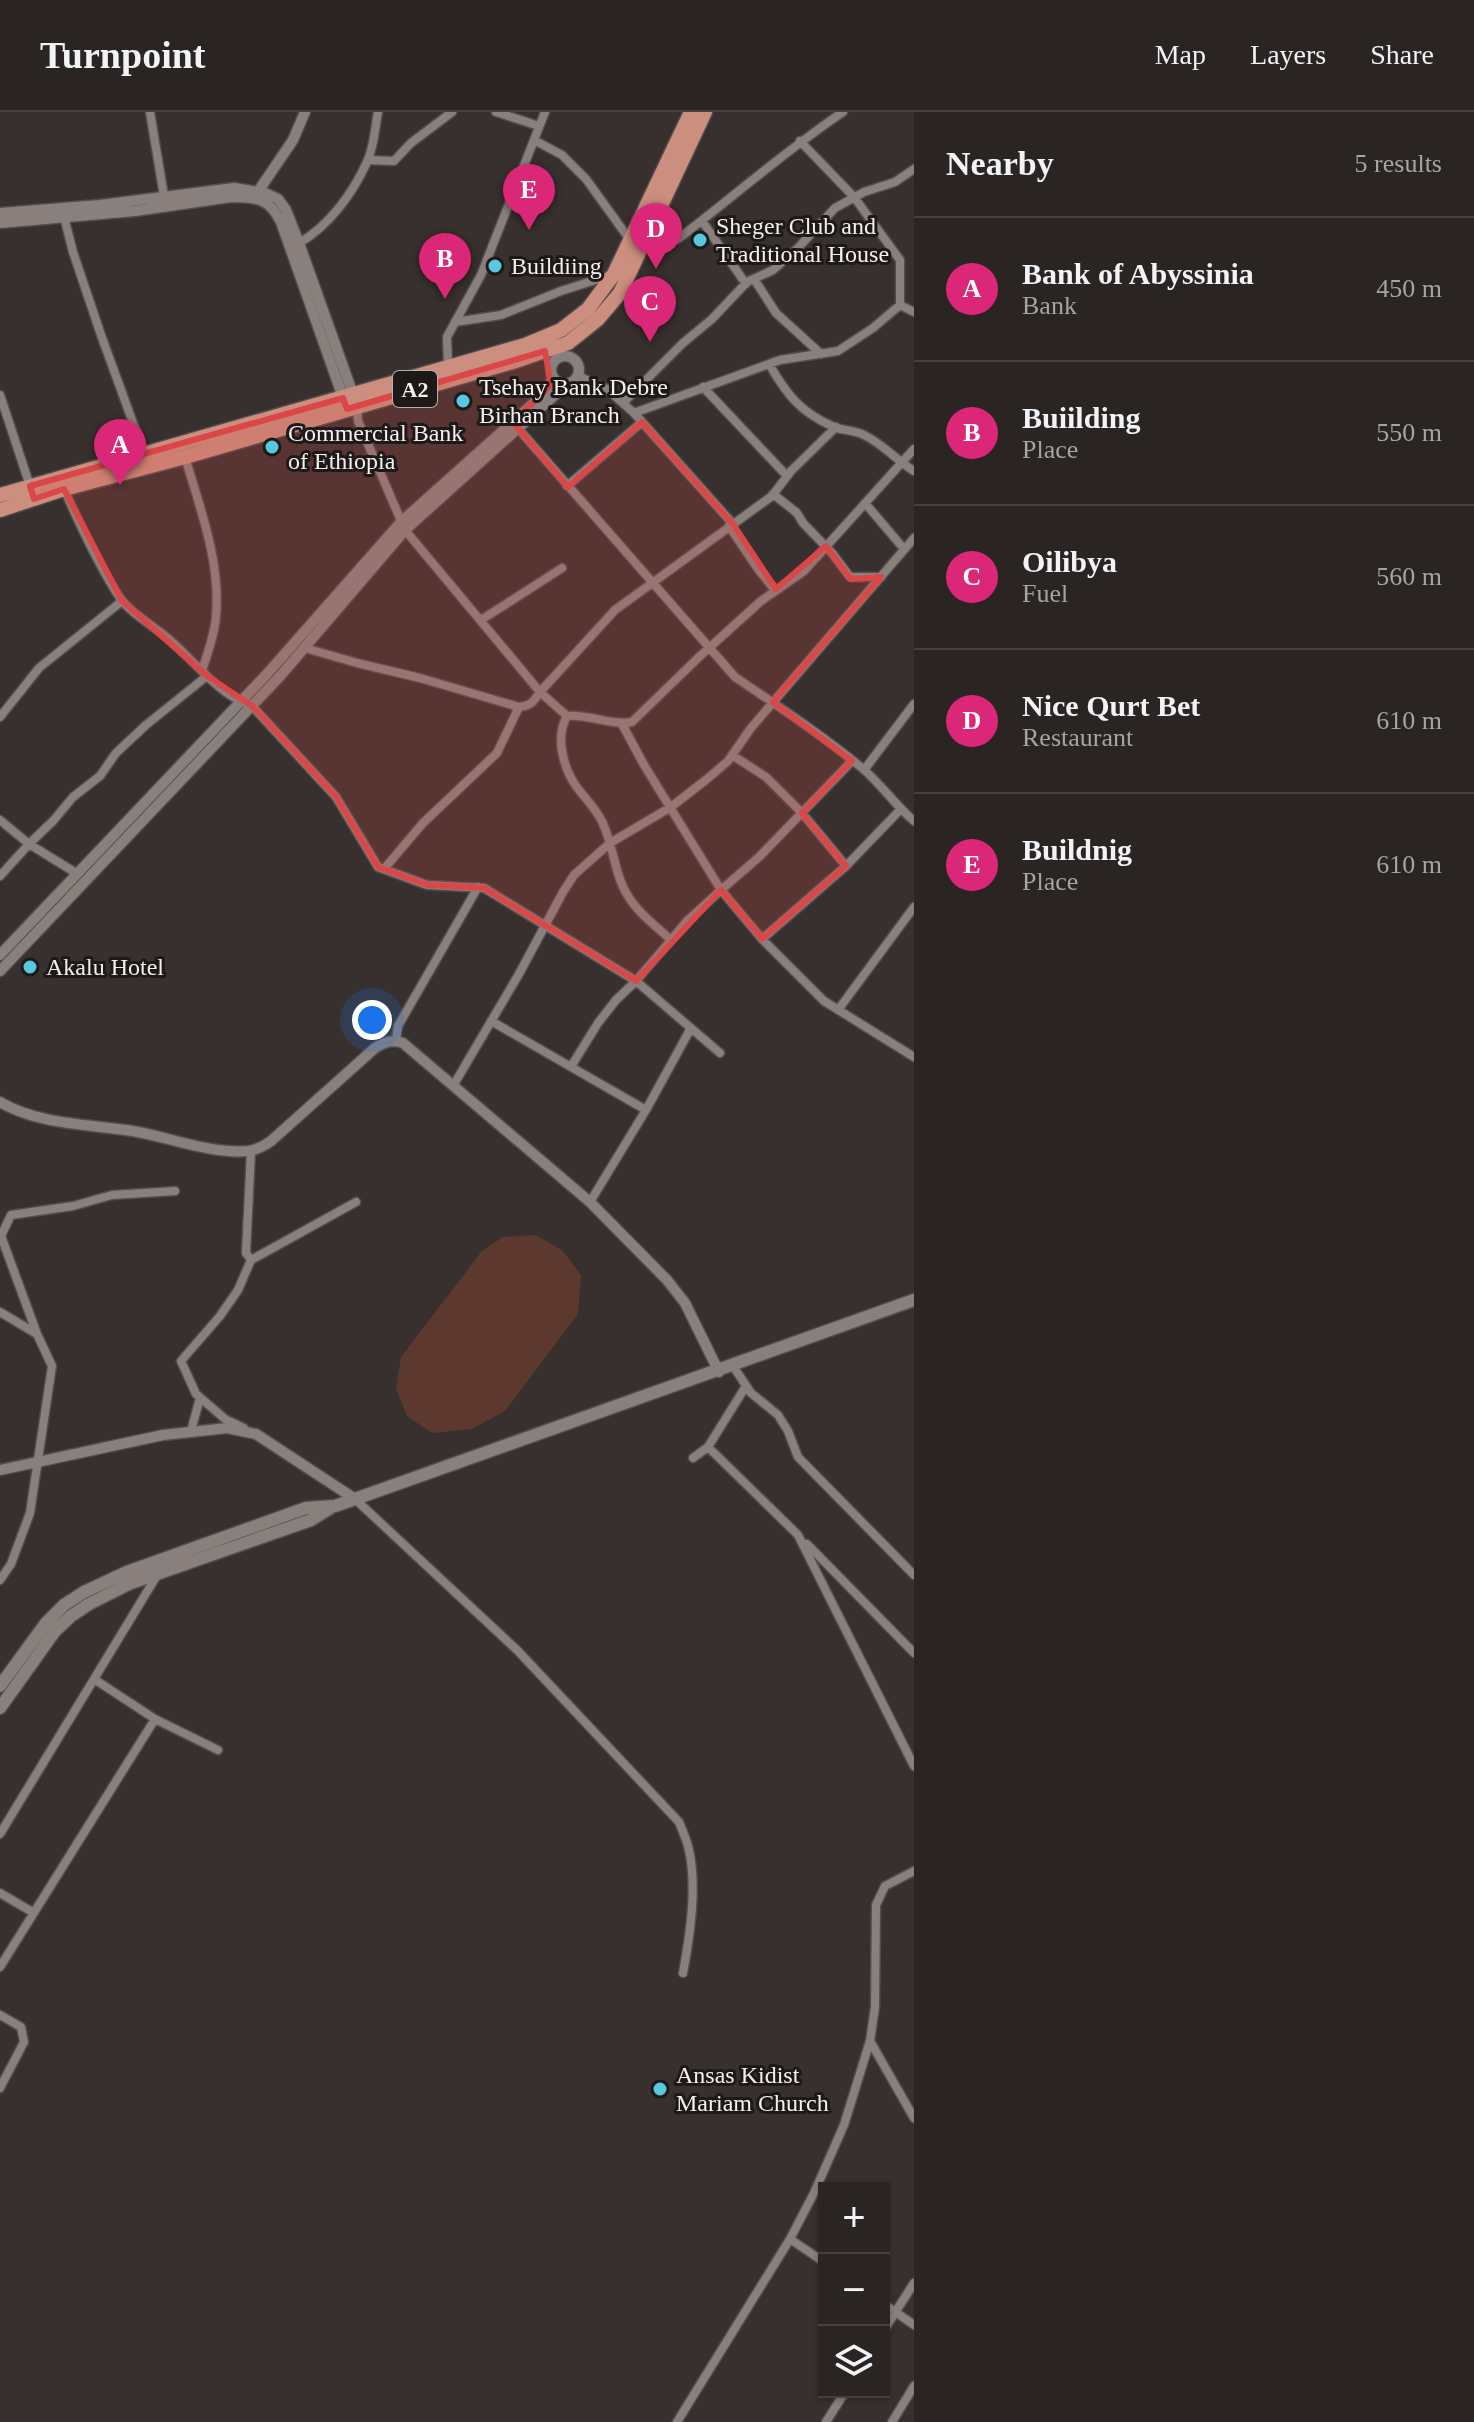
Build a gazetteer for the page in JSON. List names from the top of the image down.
{
  "streets": {
    "highway": ["A2"]
  },
  "places": [
    "Sheger Club and Traditional House",
    "Buildiing",
    "Tsehay Bank Debre Birhan Branch",
    "Commercial Bank of Ethiopia",
    "Akalu Hotel",
    "Ansas Kidist Mariam Church"
  ],
  "page": {
    "header": "Turnpoint",
    "nav": ["Map", "Layers", "Share"],
    "heading": ["Nearby", "5 results"],
    "pins": [
      "E",
      "D",
      "B",
      "C",
      "A"
    ],
    "list": [
      {
        "mark": "A",
        "name": "Bank of Abyssinia",
        "note": "Bank",
        "value": "450 m"
      },
      {
        "mark": "B",
        "name": "Buiilding",
        "note": "Place",
        "value": "550 m"
      },
      {
        "mark": "C",
        "name": "Oilibya",
        "note": "Fuel",
        "value": "560 m"
      },
      {
        "mark": "D",
        "name": "Nice Qurt Bet",
        "note": "Restaurant",
        "value": "610 m"
      },
      {
        "mark": "E",
        "name": "Buildnig",
        "note": "Place",
        "value": "610 m"
      }
    ],
    "map_buttons": ["+", "−"]
  }
}
